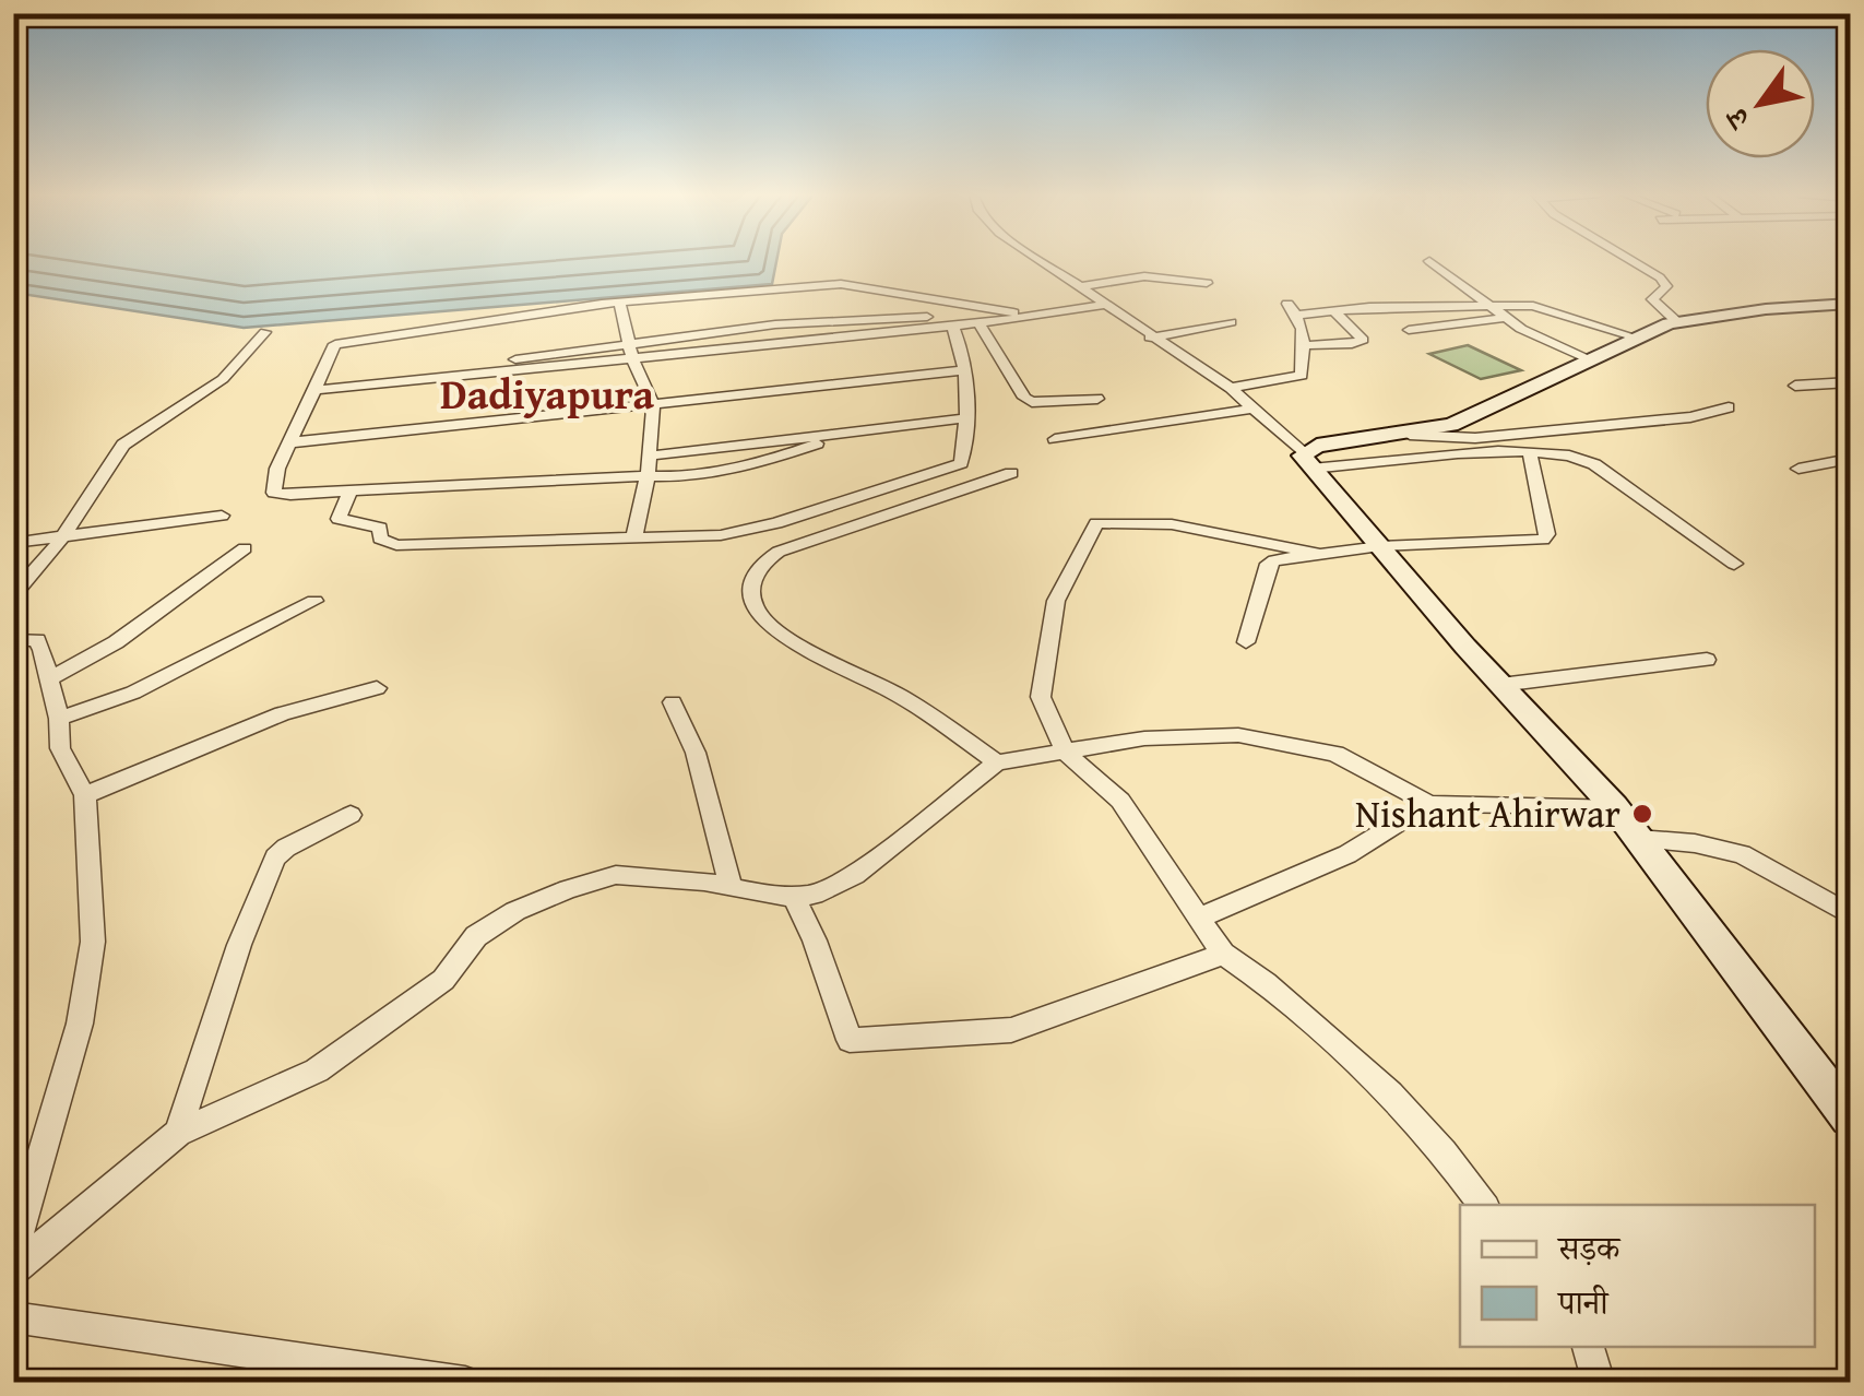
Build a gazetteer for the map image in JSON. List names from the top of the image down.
{
  "districts": ["Dadiyapura"],
  "places": ["Nishant Ahirwar"],
  "legend": ["सड़क", "पानी"],
  "north": "bottom left"
}
